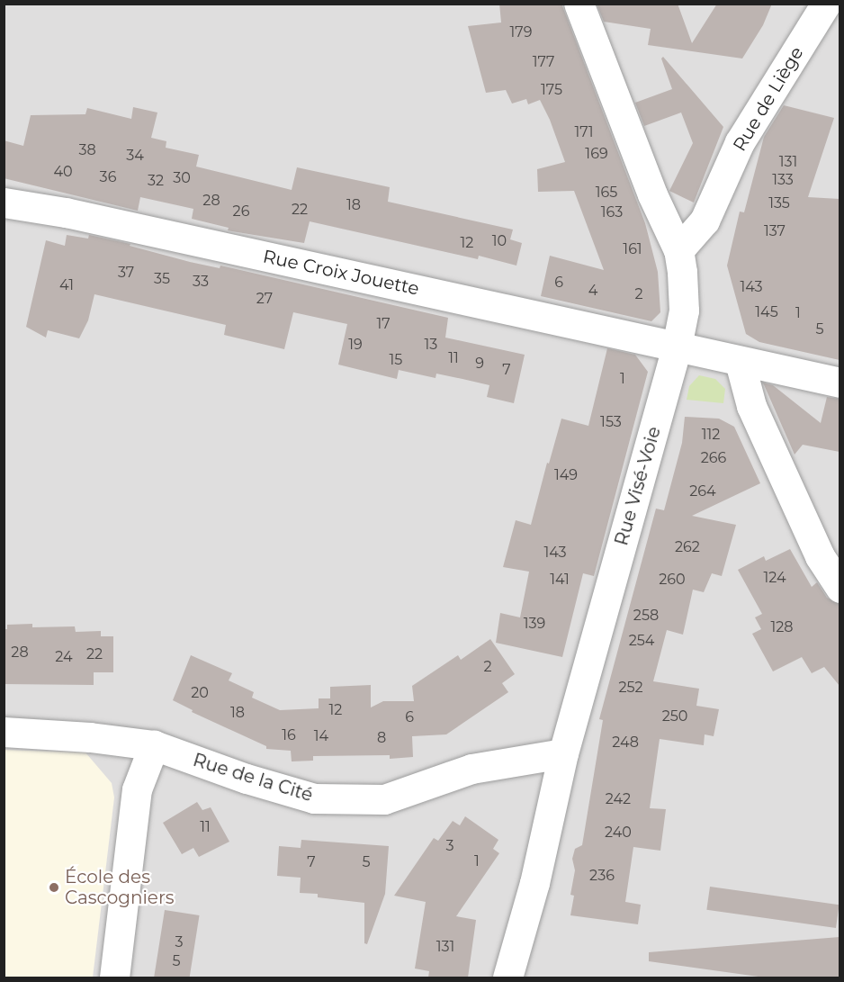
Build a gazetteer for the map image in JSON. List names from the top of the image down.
{
  "streets": {
    "street": [
      "Rue de Liège",
      "Rue Croix Jouette",
      "Rue Visé-Voie",
      "Rue de la Cité"
    ]
  },
  "crossings": [
    ["Rue de Liège", "Rue Visé-Voie"],
    ["Rue Croix Jouette", "Rue Visé-Voie"],
    ["Rue Visé-Voie", "Rue de la Cité"]
  ],
  "places": ["École des Cascogniers"],
  "house_numbers": [
    "179",
    "177",
    "175",
    "171",
    "38",
    "169",
    "34",
    "131",
    "40",
    "36",
    "30",
    "133",
    "32",
    "165",
    "28",
    "135",
    "18",
    "22",
    "26",
    "163",
    "137",
    "10",
    "12",
    "161",
    "37",
    "35",
    "33",
    "6",
    "41",
    "143",
    "4",
    "2",
    "27",
    "145",
    "1",
    "17",
    "5",
    "19",
    "13",
    "11",
    "15",
    "9",
    "7",
    "1",
    "153",
    "112",
    "266",
    "149",
    "264",
    "262",
    "143",
    "124",
    "141",
    "260",
    "258",
    "139",
    "128",
    "254",
    "28",
    "22",
    "24",
    "2",
    "252",
    "20",
    "12",
    "18",
    "250",
    "6",
    "16",
    "14",
    "8",
    "248",
    "242",
    "11",
    "240",
    "3",
    "1",
    "7",
    "5",
    "236",
    "3",
    "131",
    "5"
  ]
}
